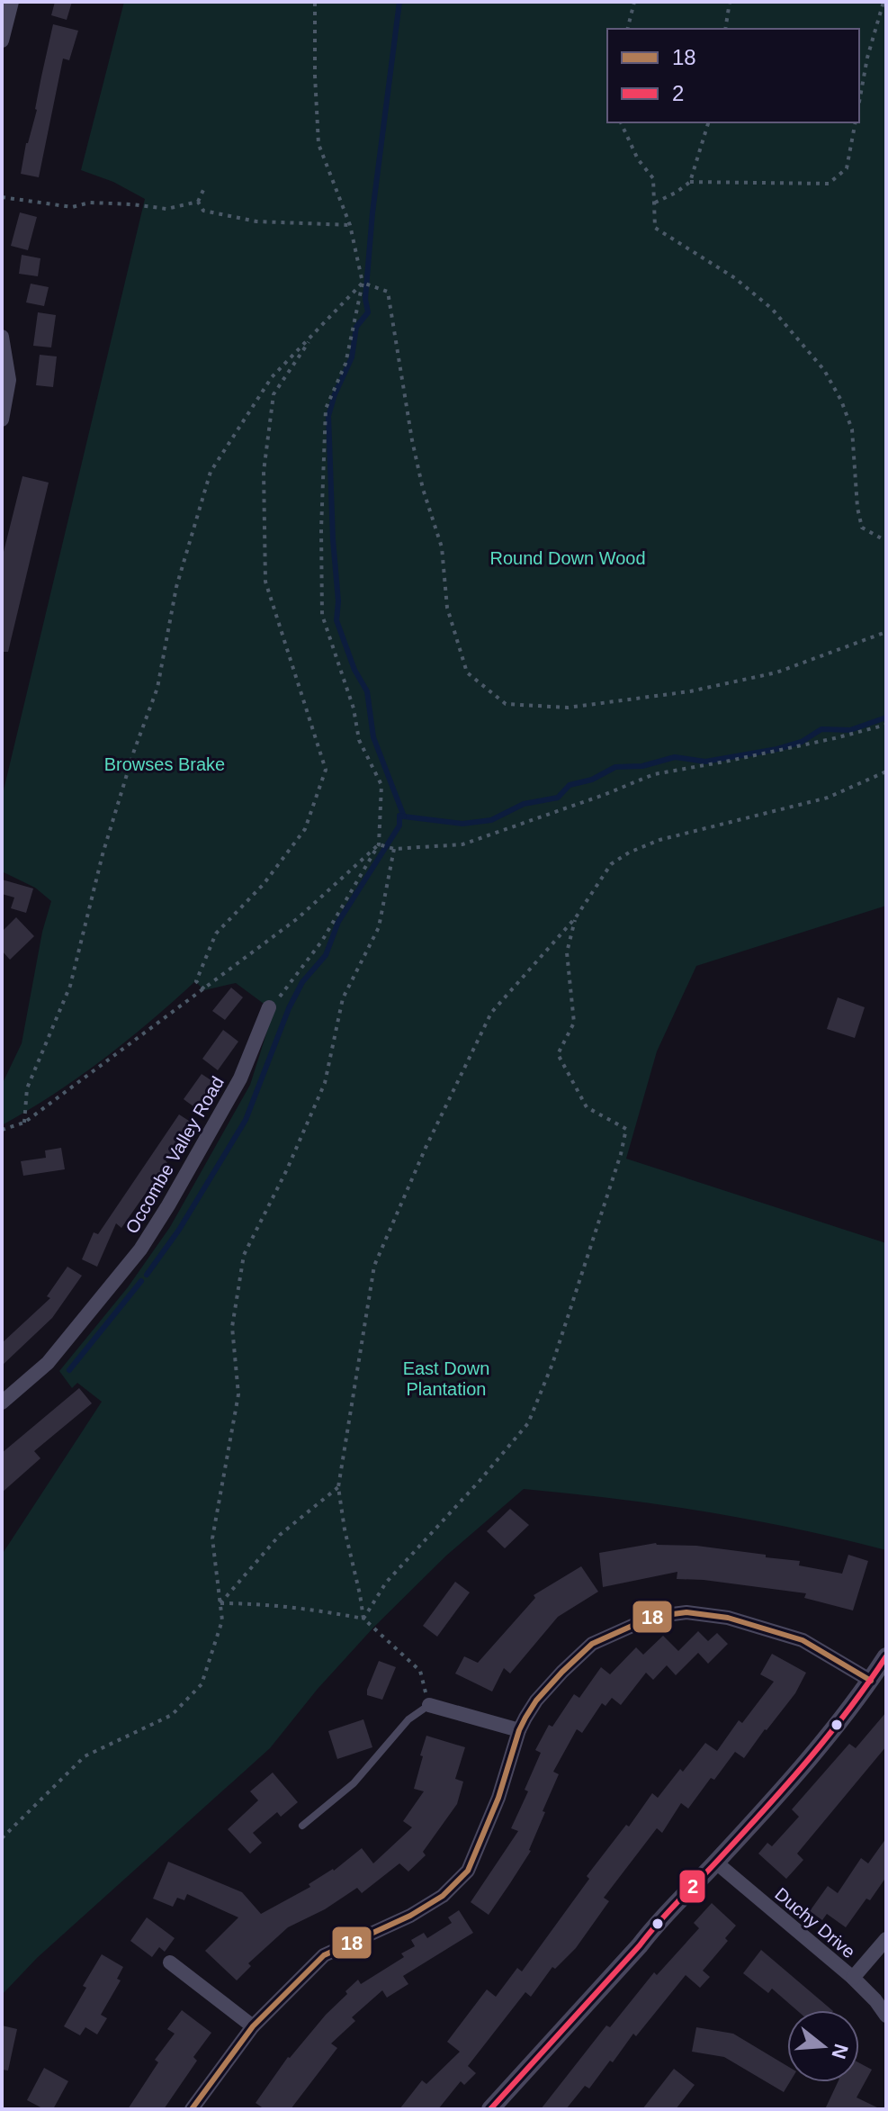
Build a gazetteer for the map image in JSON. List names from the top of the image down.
{
  "streets": {
    "street": ["Occombe Valley Road", "Duchy Drive"]
  },
  "parks": ["Round Down Wood", "Browses Brake", "East Down Plantation"],
  "lines": ["transit line 18", "transit line 2"],
  "legend": ["18", "2"],
  "north": "right"
}
